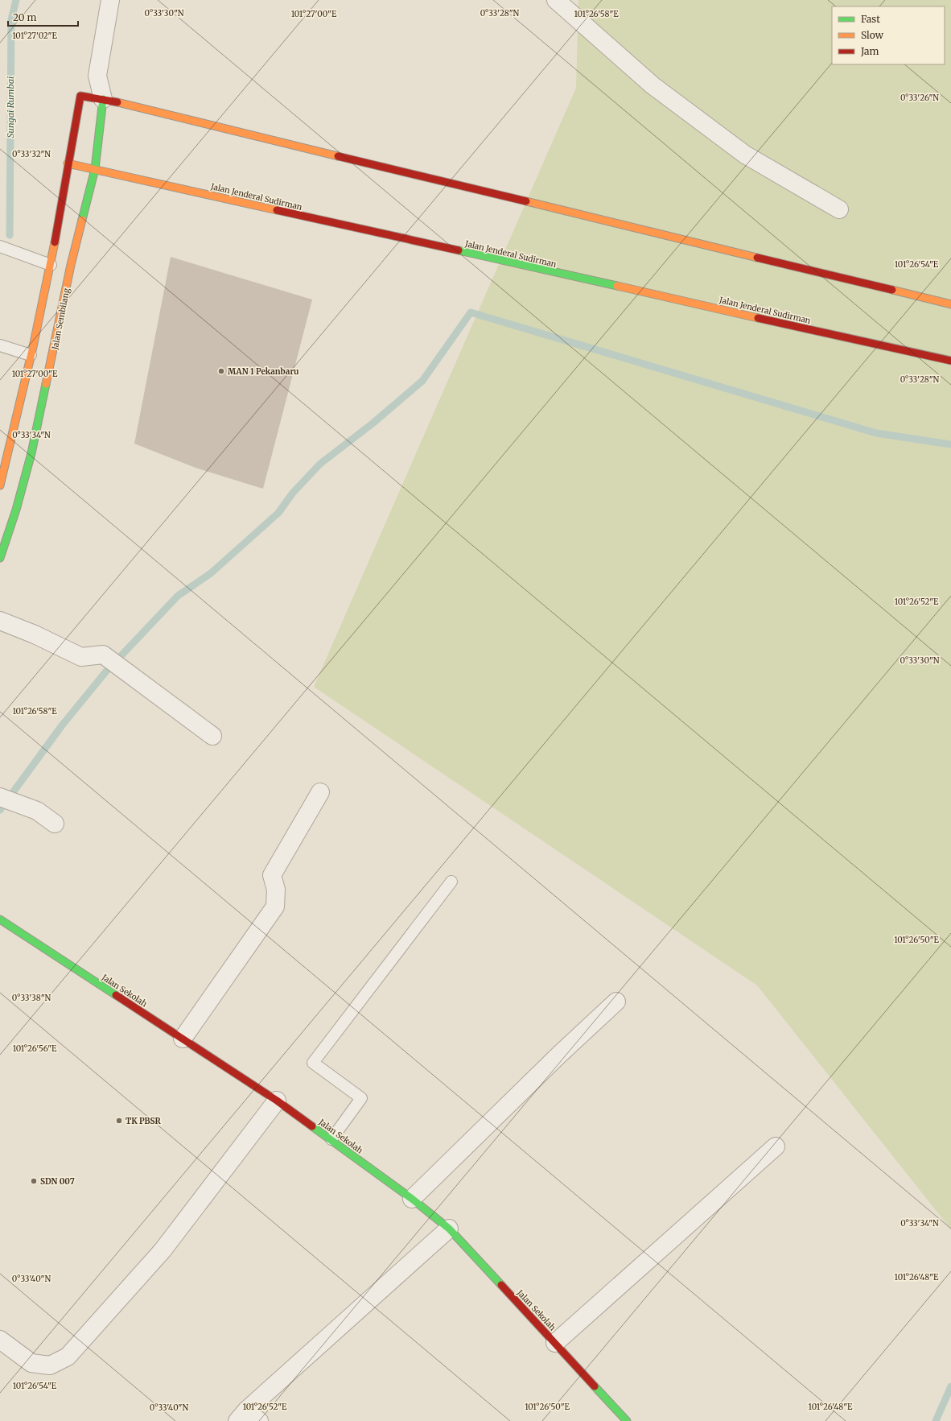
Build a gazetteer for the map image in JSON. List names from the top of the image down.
{
  "streets": {
    "main road": ["Jalan Jenderal Sudirman", "Jalan Sembilang", "Jalan Sekolah"]
  },
  "crossings": [
    ["Jalan Jenderal Sudirman", "Jalan Sembilang"]
  ],
  "water": ["Sungai Rumbai"],
  "places": ["MAN 1 Pekanbaru", "TK PBSR", "SDN 007"],
  "legend": ["Fast", "Slow", "Jam"],
  "scale_bar": "20 m",
  "coordinates": [
    "0°33'30\"N",
    "0°33'28\"N",
    "101°27'00\"E",
    "101°26'58\"E",
    "101°27'02\"E",
    "0°33'26\"N",
    "0°33'32\"N",
    "101°26'54\"E",
    "0°33'34\"N",
    "101°26'52\"E",
    "101°26'50\"E",
    "0°33'38\"N",
    "101°26'56\"E",
    "101°26'48\"E",
    "0°33'40\"N"
  ]
}
